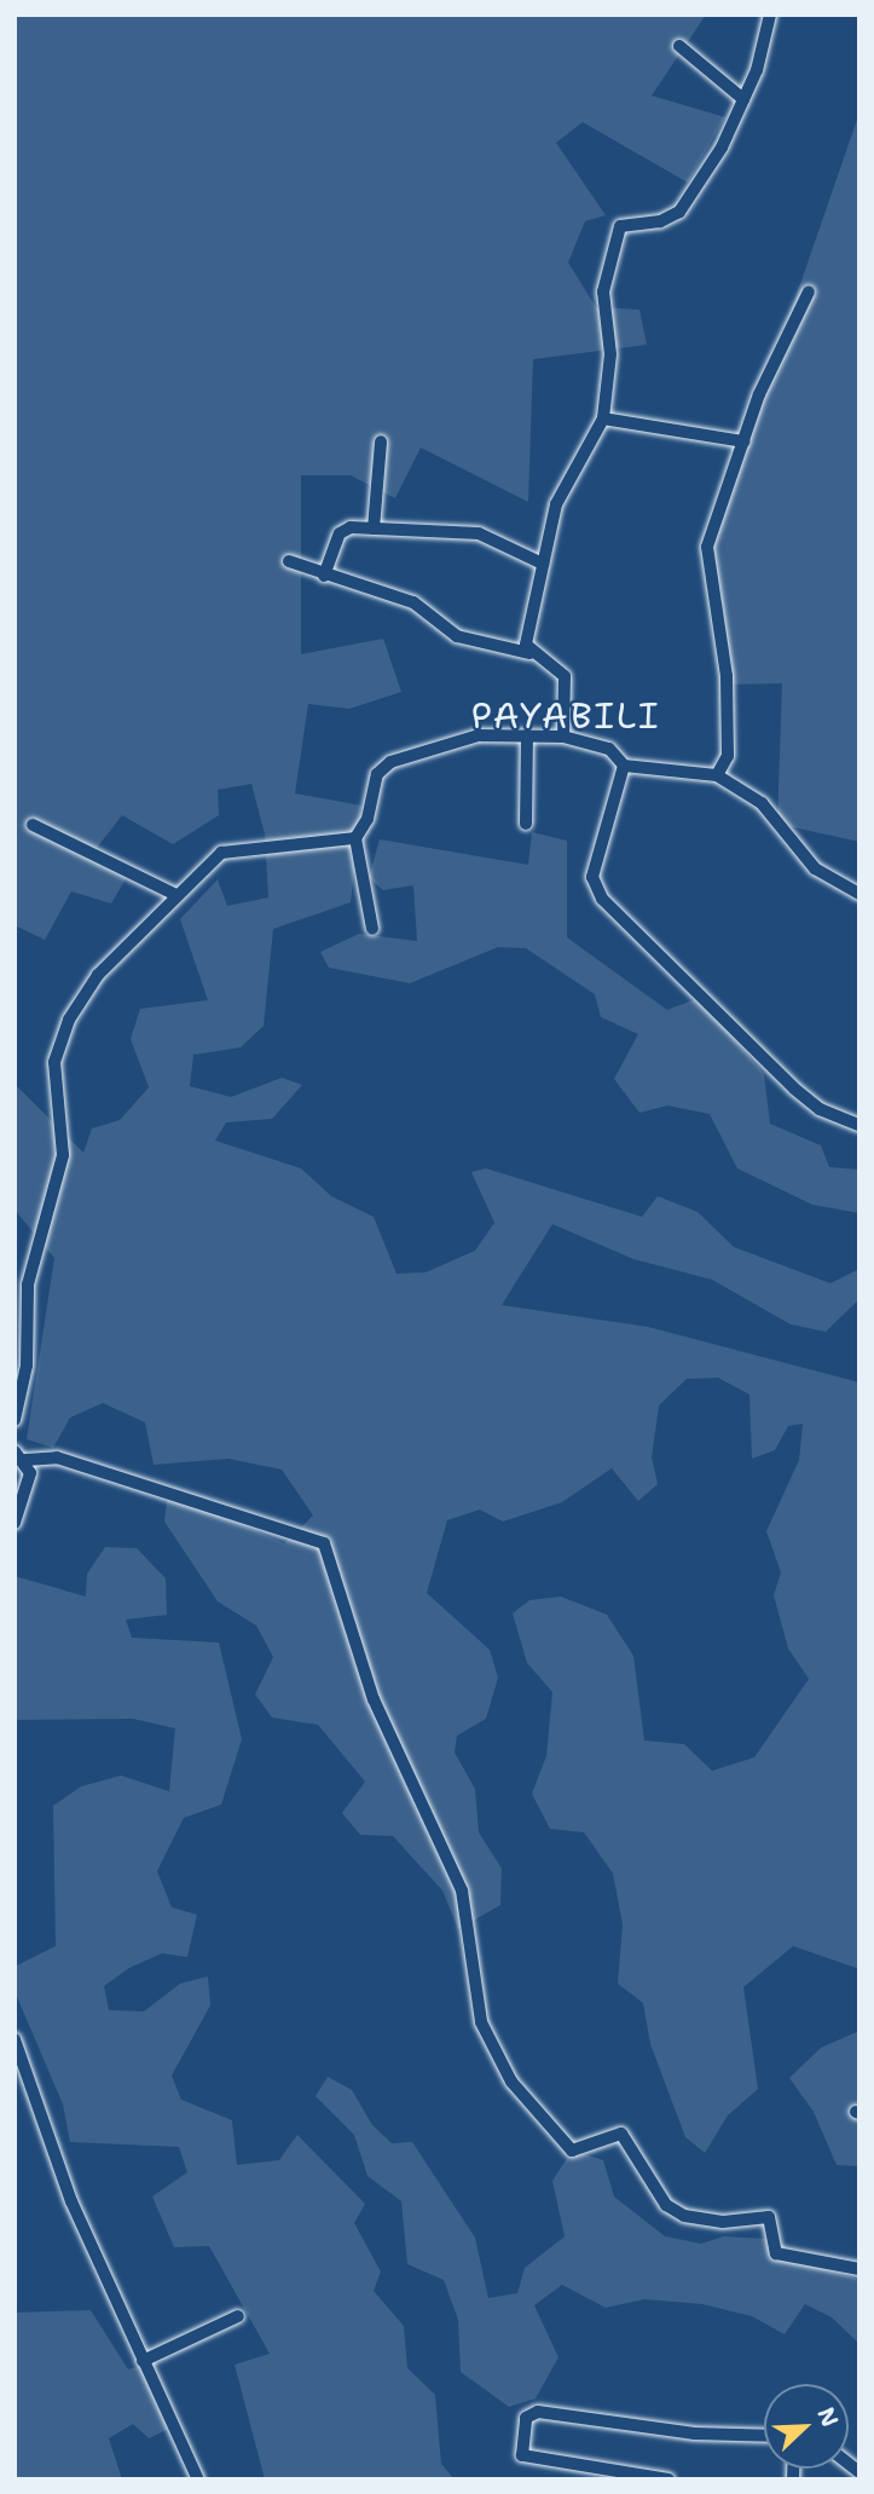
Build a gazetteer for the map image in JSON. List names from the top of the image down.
{
  "districts": ["PAYABILI"],
  "north": "top right"
}
